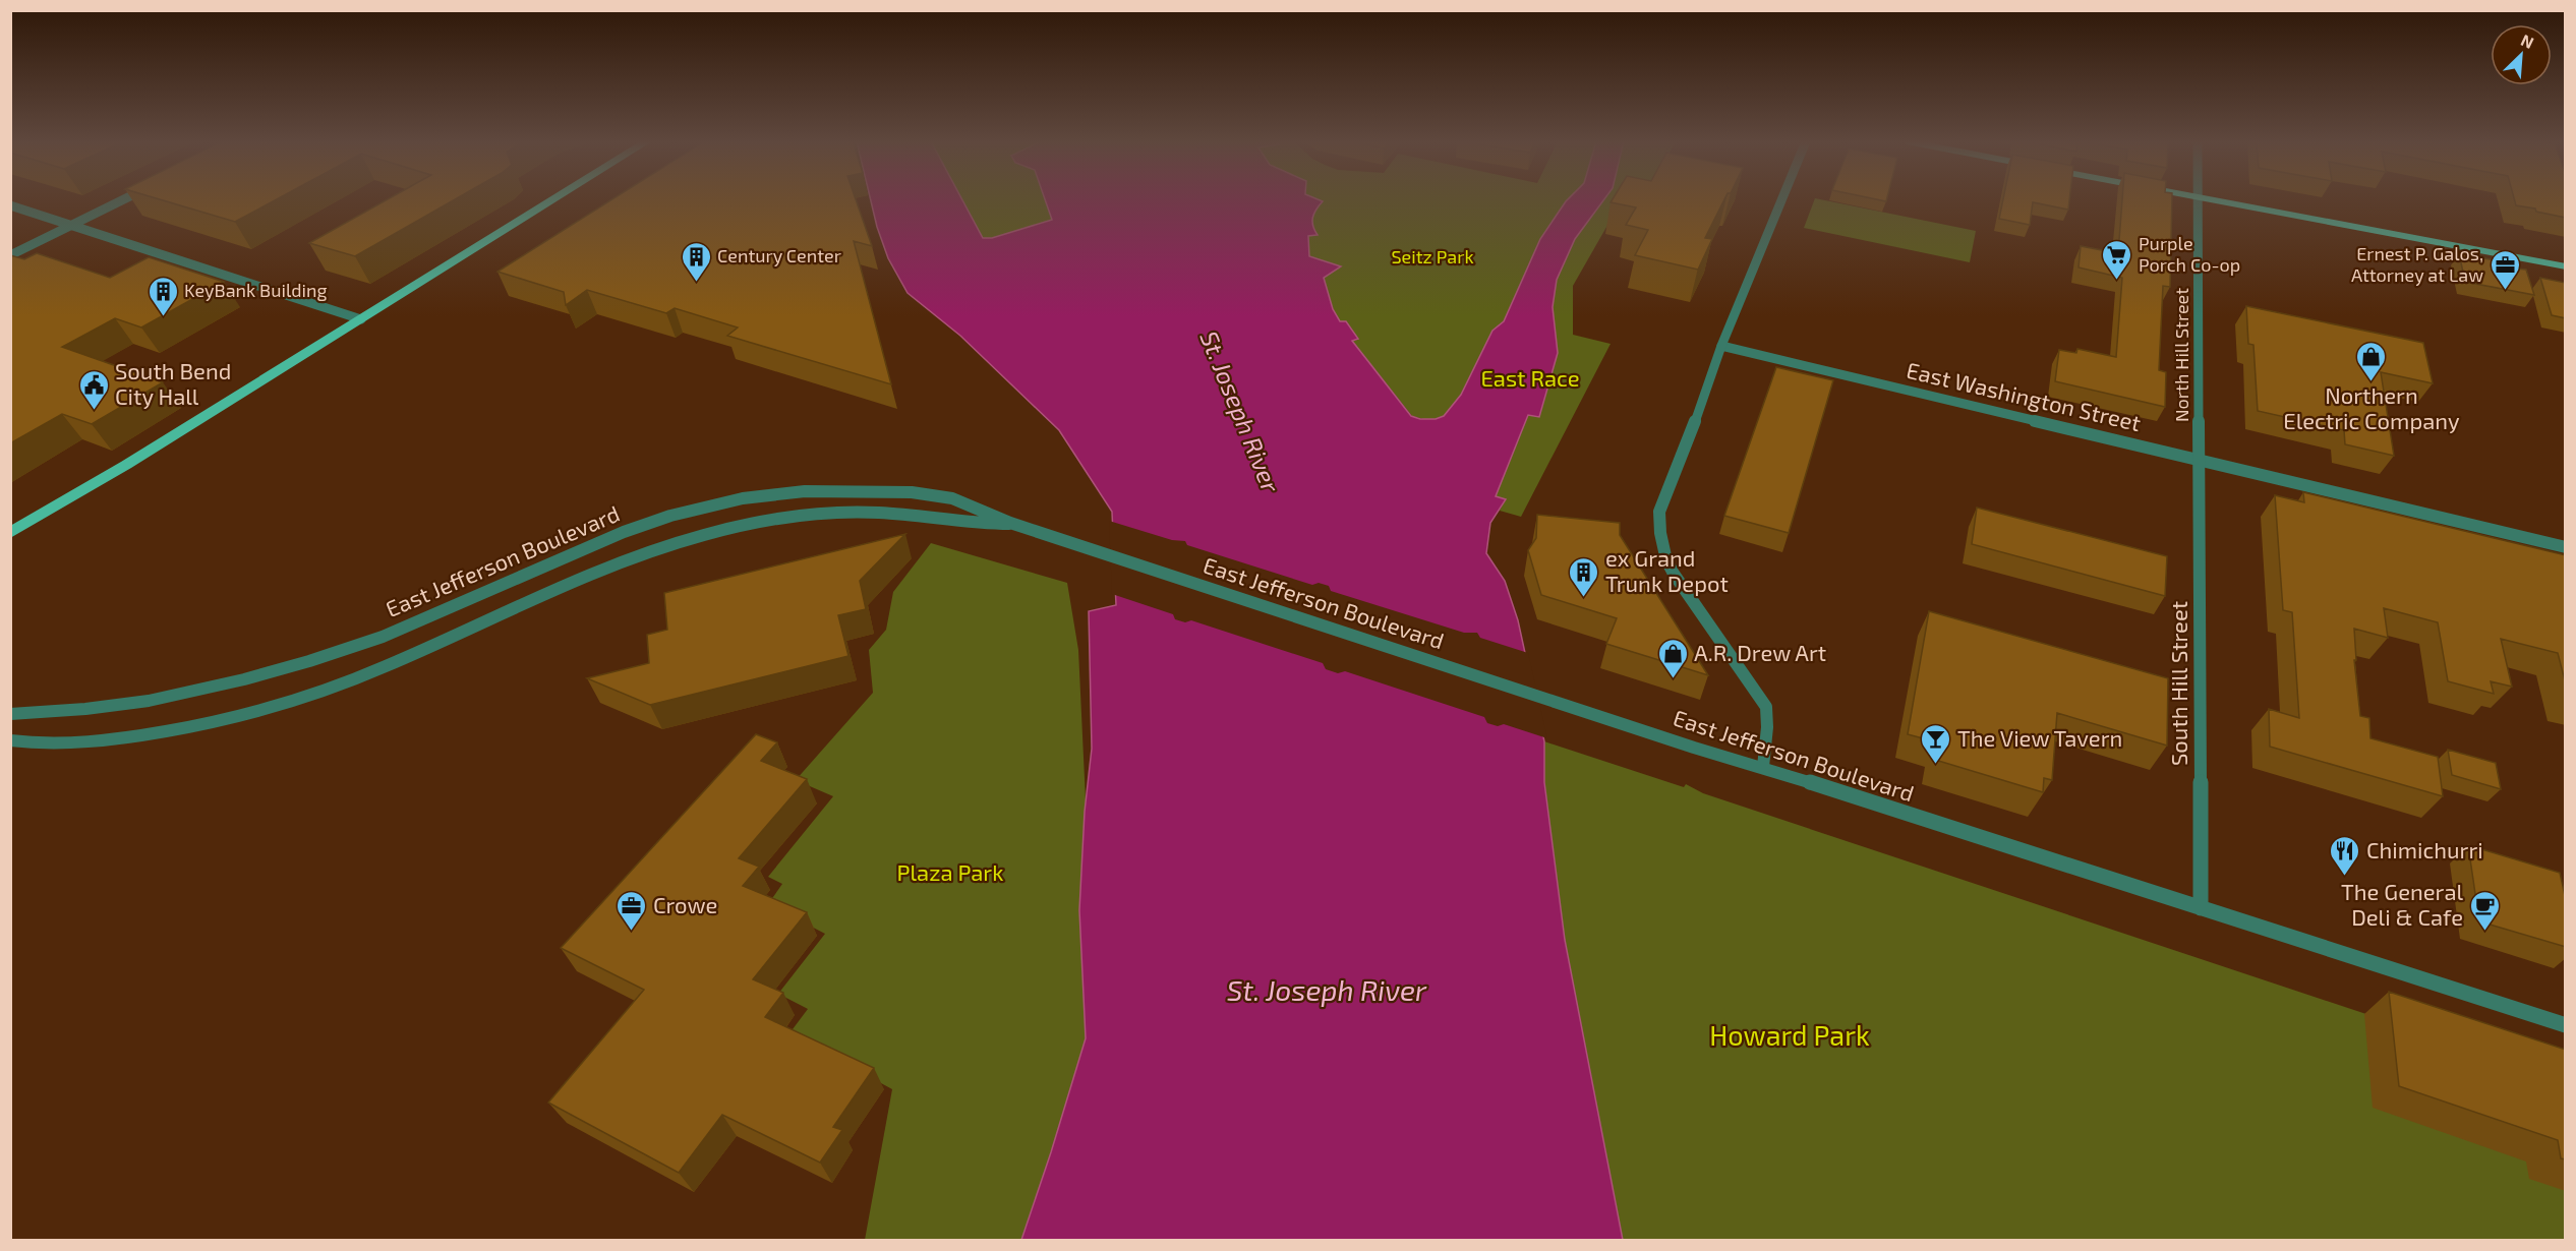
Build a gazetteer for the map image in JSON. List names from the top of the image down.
{
  "streets": {
    "street": [
      "North Hill Street",
      "East Washington Street",
      "East Jefferson Boulevard",
      "South Hill Street"
    ]
  },
  "crossings": [
    ["North Hill Street", "East Washington Street"],
    ["North Hill Street", "South Hill Street"],
    ["East Washington Street", "South Hill Street"],
    ["East Jefferson Boulevard", "South Hill Street"]
  ],
  "water": ["St. Joseph River"],
  "parks": [
    "Seitz Park",
    "East Race",
    "Plaza Park",
    "Howard Park"
  ],
  "places": {
    "supermarket": ["Purple Porch Co-op"],
    "building": ["Century Center", "KeyBank Building", "ex Grand Trunk Depot"],
    "office": ["Ernest P. Galos, Attorney at Law", "Crowe"],
    "shop": ["Northern Electric Company", "A.R. Drew Art"],
    "public building": ["South Bend City Hall"],
    "bar": ["The View Tavern"],
    "restaurant": ["Chimichurri"],
    "cafe": ["The General Deli & Cafe"]
  },
  "north": "top right"
}
